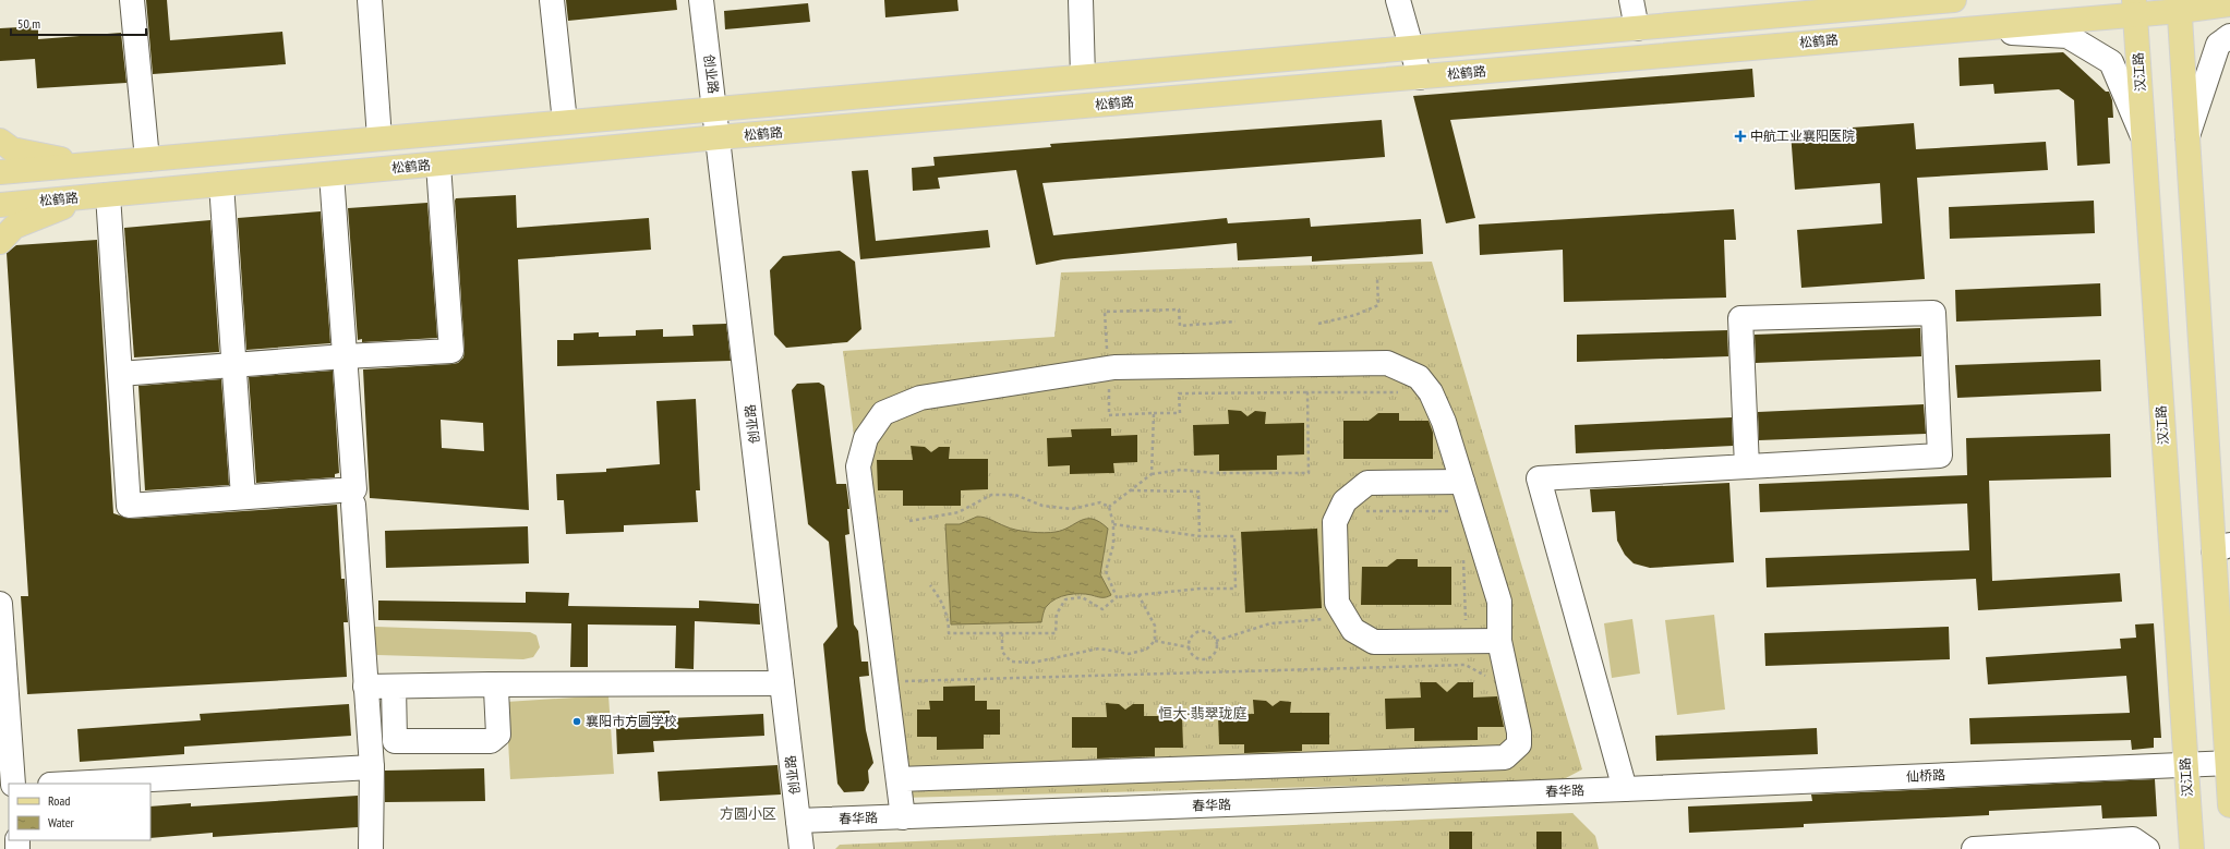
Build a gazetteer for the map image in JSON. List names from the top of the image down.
{
  "streets": {
    "main road": ["松鹤路", "汉江路"],
    "street": ["创业路", "仙桥路", "春华路"]
  },
  "crossings": [
    ["松鹤路", "汉江路"],
    ["松鹤路", "创业路"],
    ["汉江路", "仙桥路"],
    ["创业路", "春华路"],
    ["仙桥路", "春华路"]
  ],
  "districts": ["恒大·翡翠珑庭", "方圆小区"],
  "places": {
    "health": ["中航工业襄阳医院"],
    "other": ["襄阳市方圆学校"]
  },
  "legend": ["Road", "Water"],
  "scale_bar": "50 m"
}
